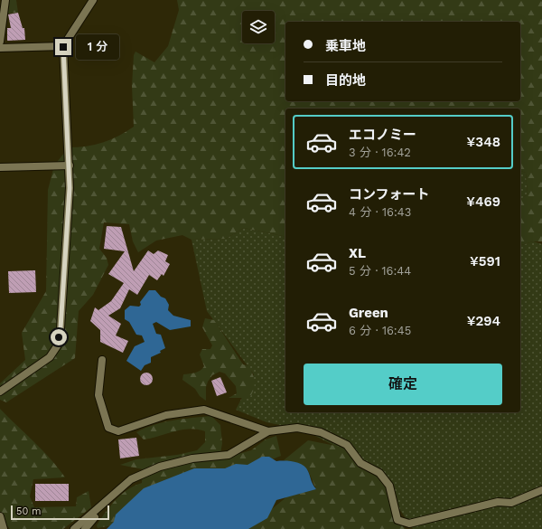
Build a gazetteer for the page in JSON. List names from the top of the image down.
{
  "scale_bar": "50 m",
  "page": {
    "banner": ["乗車地", "目的地"],
    "bubble": "1 分",
    "list": [
      {
        "name": "エコノミー",
        "note": "3 分 · 16:42",
        "value": "¥348"
      },
      {
        "name": "コンフォート",
        "note": "4 分 · 16:43",
        "value": "¥469"
      },
      {
        "name": "XL",
        "note": "5 分 · 16:44",
        "value": "¥591"
      },
      {
        "name": "Green",
        "note": "6 分 · 16:45",
        "value": "¥294"
      }
    ],
    "buttons": "確定",
    "scale": "50 m"
  }
}
